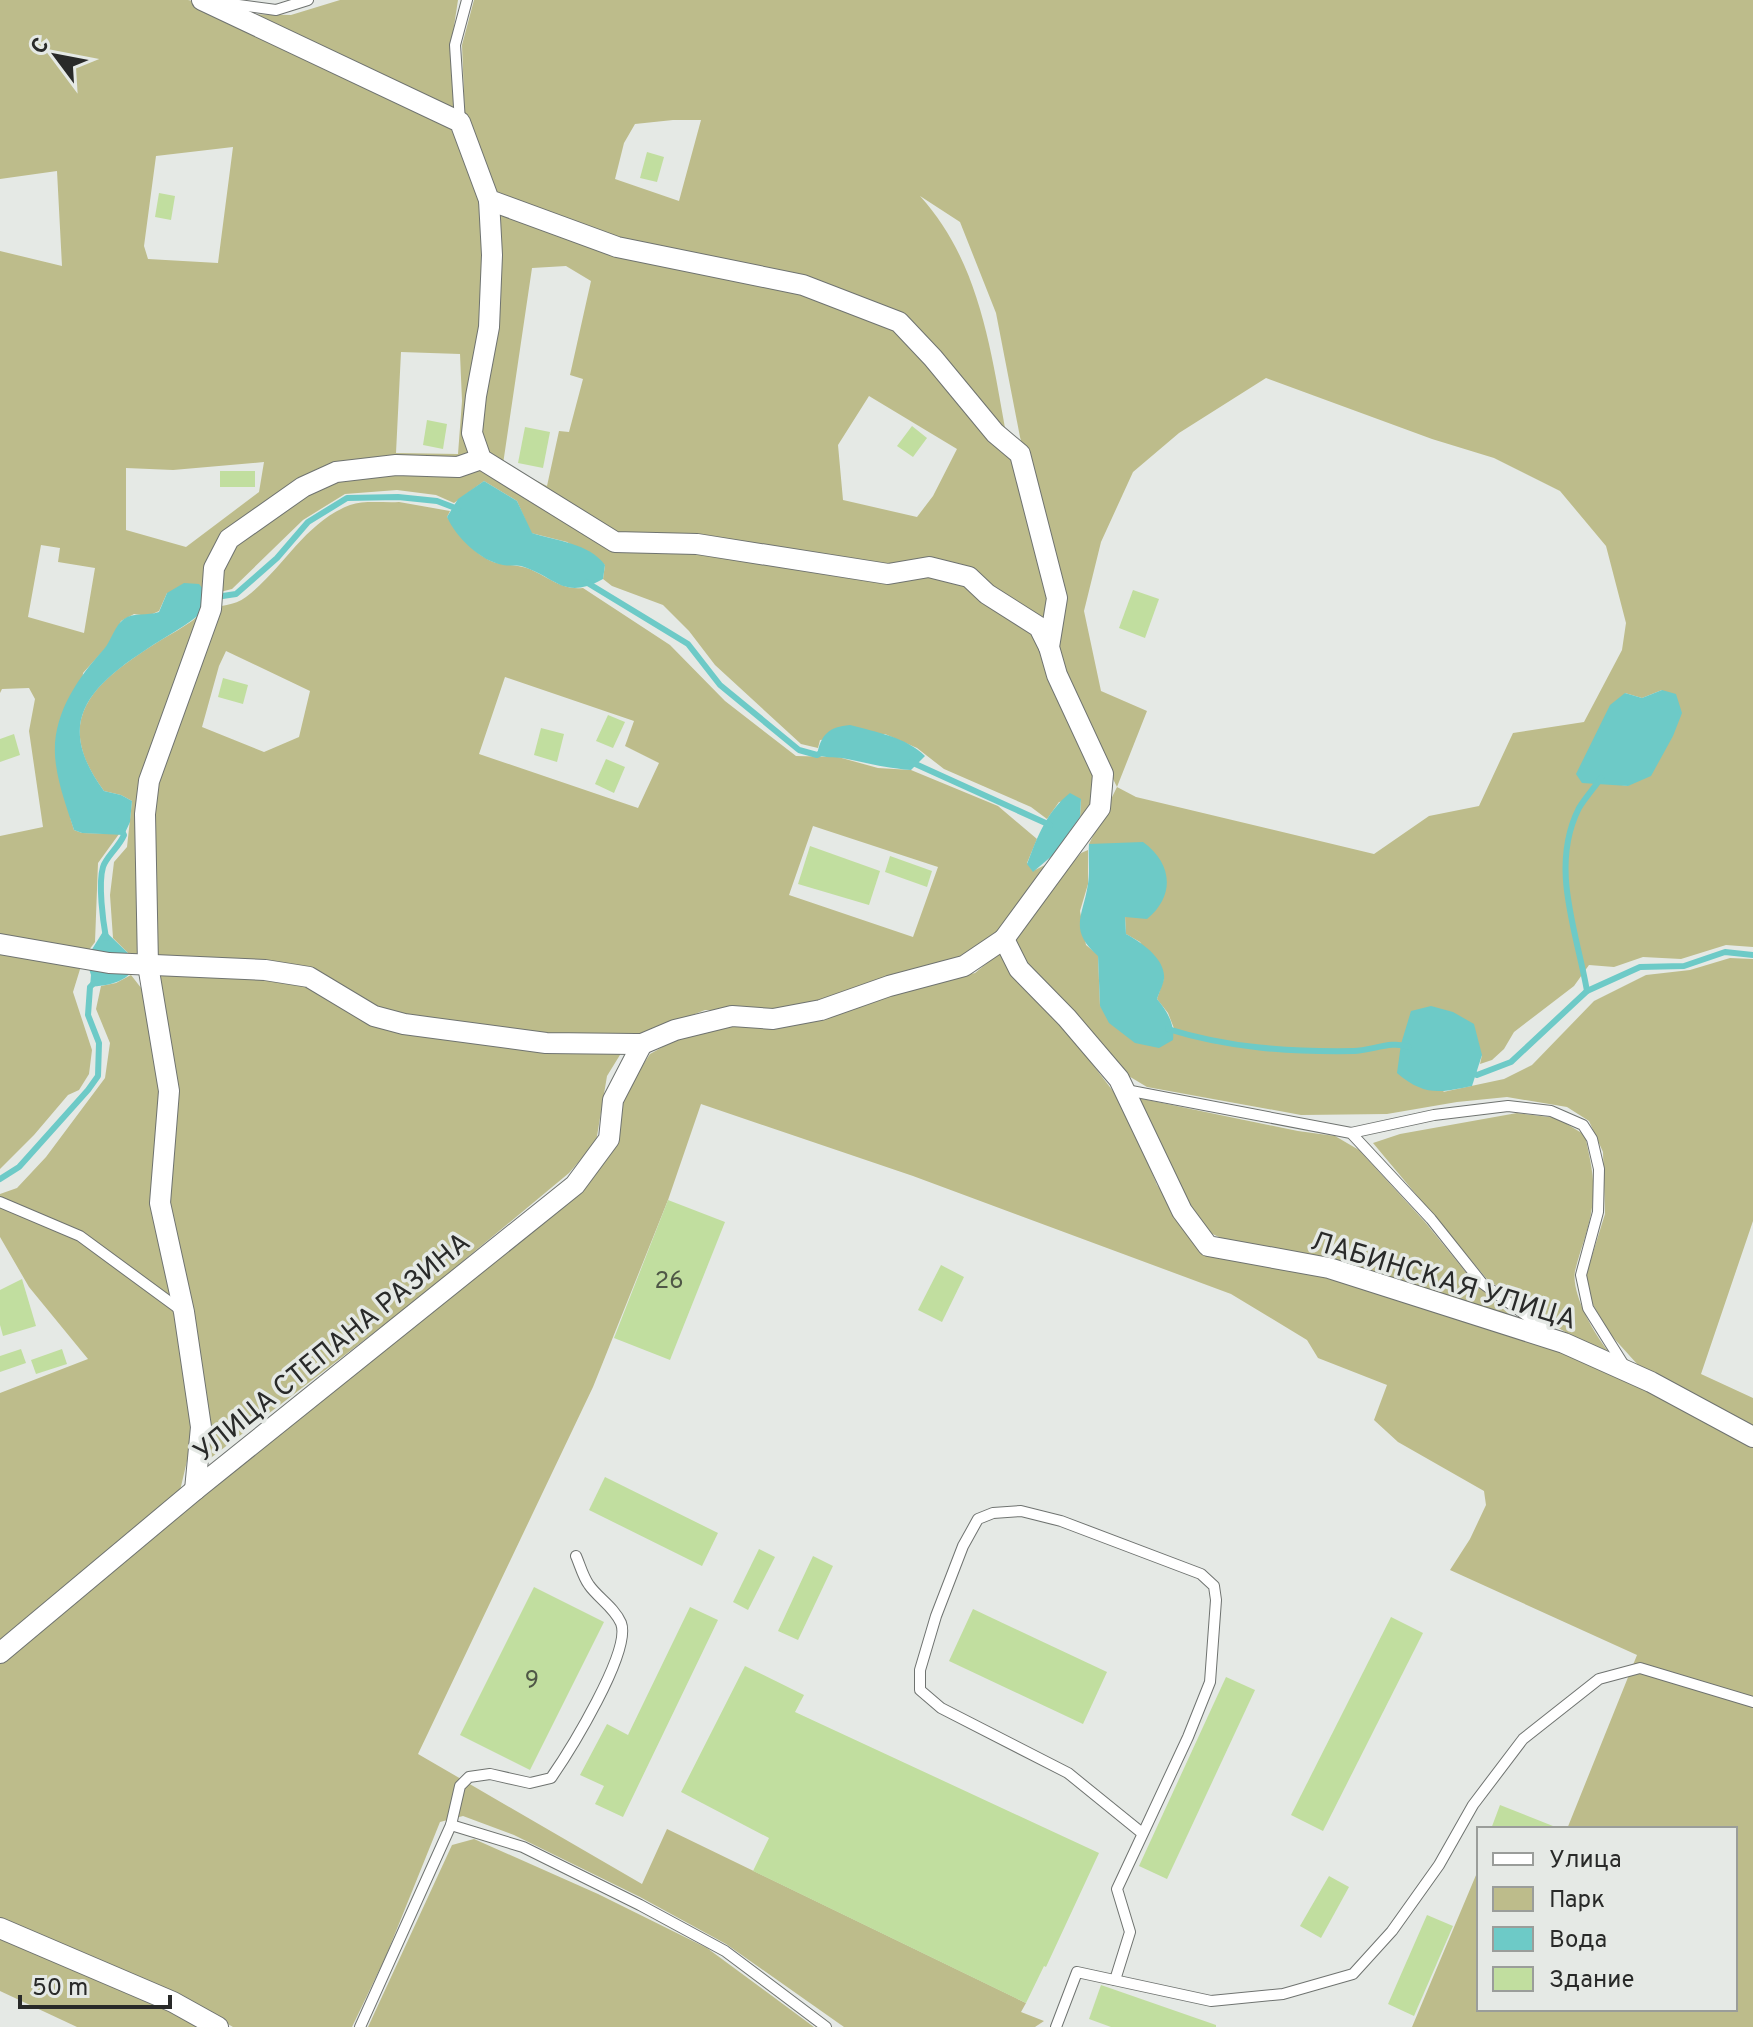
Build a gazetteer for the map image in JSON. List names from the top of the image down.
{
  "streets": {
    "street": ["ЛАБИНСКАЯ УЛИЦА", "УЛИЦА СТЕПАНА РАЗИНА"]
  },
  "house_numbers": ["26", "9"],
  "legend": [
    "Улица",
    "Парк",
    "Вода",
    "Здание"
  ],
  "scale_bar": "50 m",
  "north": "top left"
}
